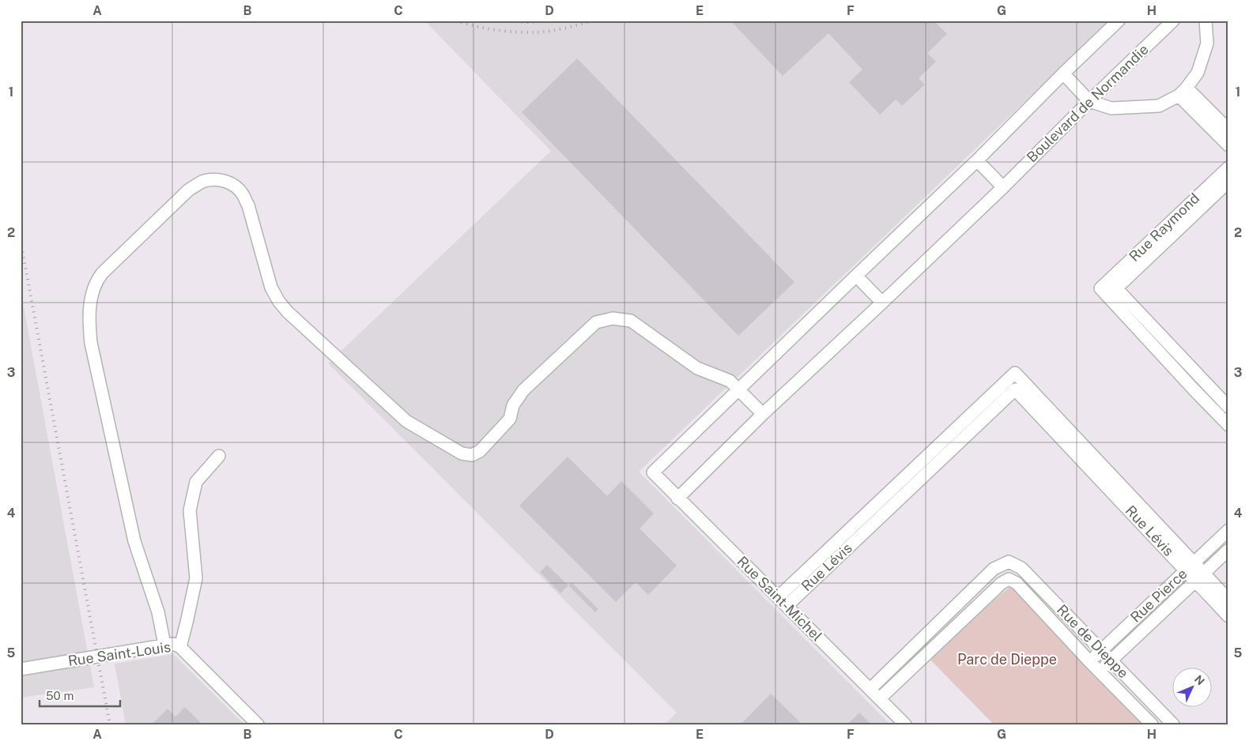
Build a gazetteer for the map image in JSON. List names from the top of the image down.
{
  "streets": {
    "street": [
      "Boulevard de Normandie",
      "Rue Raymond",
      "Rue Lévis",
      "Rue Pierce",
      "Rue Saint-Michel",
      "Rue de Dieppe",
      "Rue Saint-Louis"
    ]
  },
  "crossings": [
    ["Boulevard de Normandie", "Rue Saint-Michel"],
    ["Rue Lévis", "Rue Pierce"],
    ["Rue Lévis", "Rue Saint-Michel"],
    ["Rue Pierce", "Rue de Dieppe"]
  ],
  "parks": ["Parc de Dieppe"],
  "scale_bar": "50 m",
  "north": "top right",
  "grid": {
    "columns": [
      "A",
      "B",
      "C",
      "D",
      "E",
      "F",
      "G",
      "H"
    ],
    "rows": [
      "1",
      "2",
      "3",
      "4",
      "5"
    ]
  }
}
